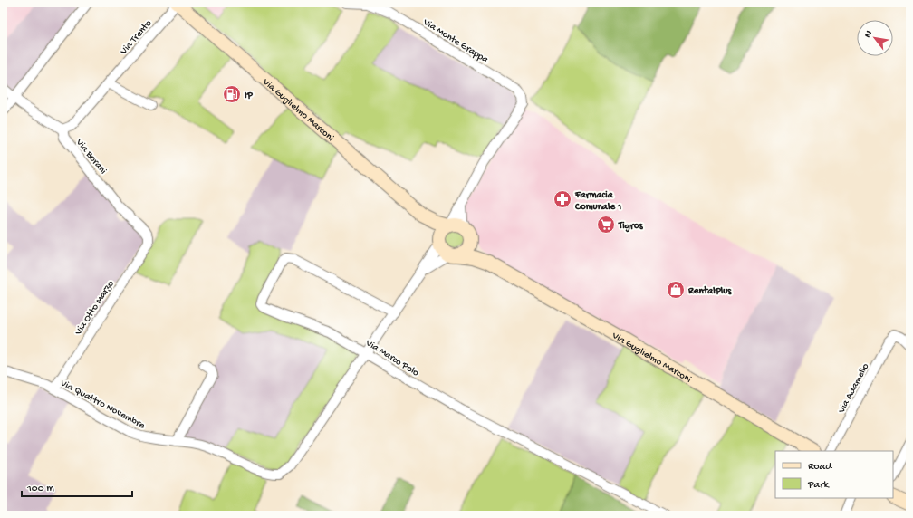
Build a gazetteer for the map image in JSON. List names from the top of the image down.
{
  "streets": {
    "street": [
      "Via Trento",
      "Via Monte Grappa",
      "Via Guglielmo Marconi",
      "Via Borani",
      "Via Otto Marzo",
      "Via Marco Polo",
      "Via Adamello",
      "Via Quattro Novembre"
    ]
  },
  "crossings": [
    ["Via Trento", "Via Guglielmo Marconi"],
    ["Via Trento", "Via Borani"],
    ["Via Guglielmo Marconi", "Via Quattro Novembre"],
    ["Via Borani", "Via Otto Marzo"],
    ["Via Otto Marzo", "Via Quattro Novembre"],
    ["Via Marco Polo", "Via Quattro Novembre"]
  ],
  "places": {
    "fuel station": ["IP"],
    "pharmacy": ["Farmacia Comunale 1"],
    "supermarket": ["Tigros"],
    "shop": ["RentalPlus"]
  },
  "legend": ["Road", "Park"],
  "scale_bar": "100 m",
  "north": "top left"
}
